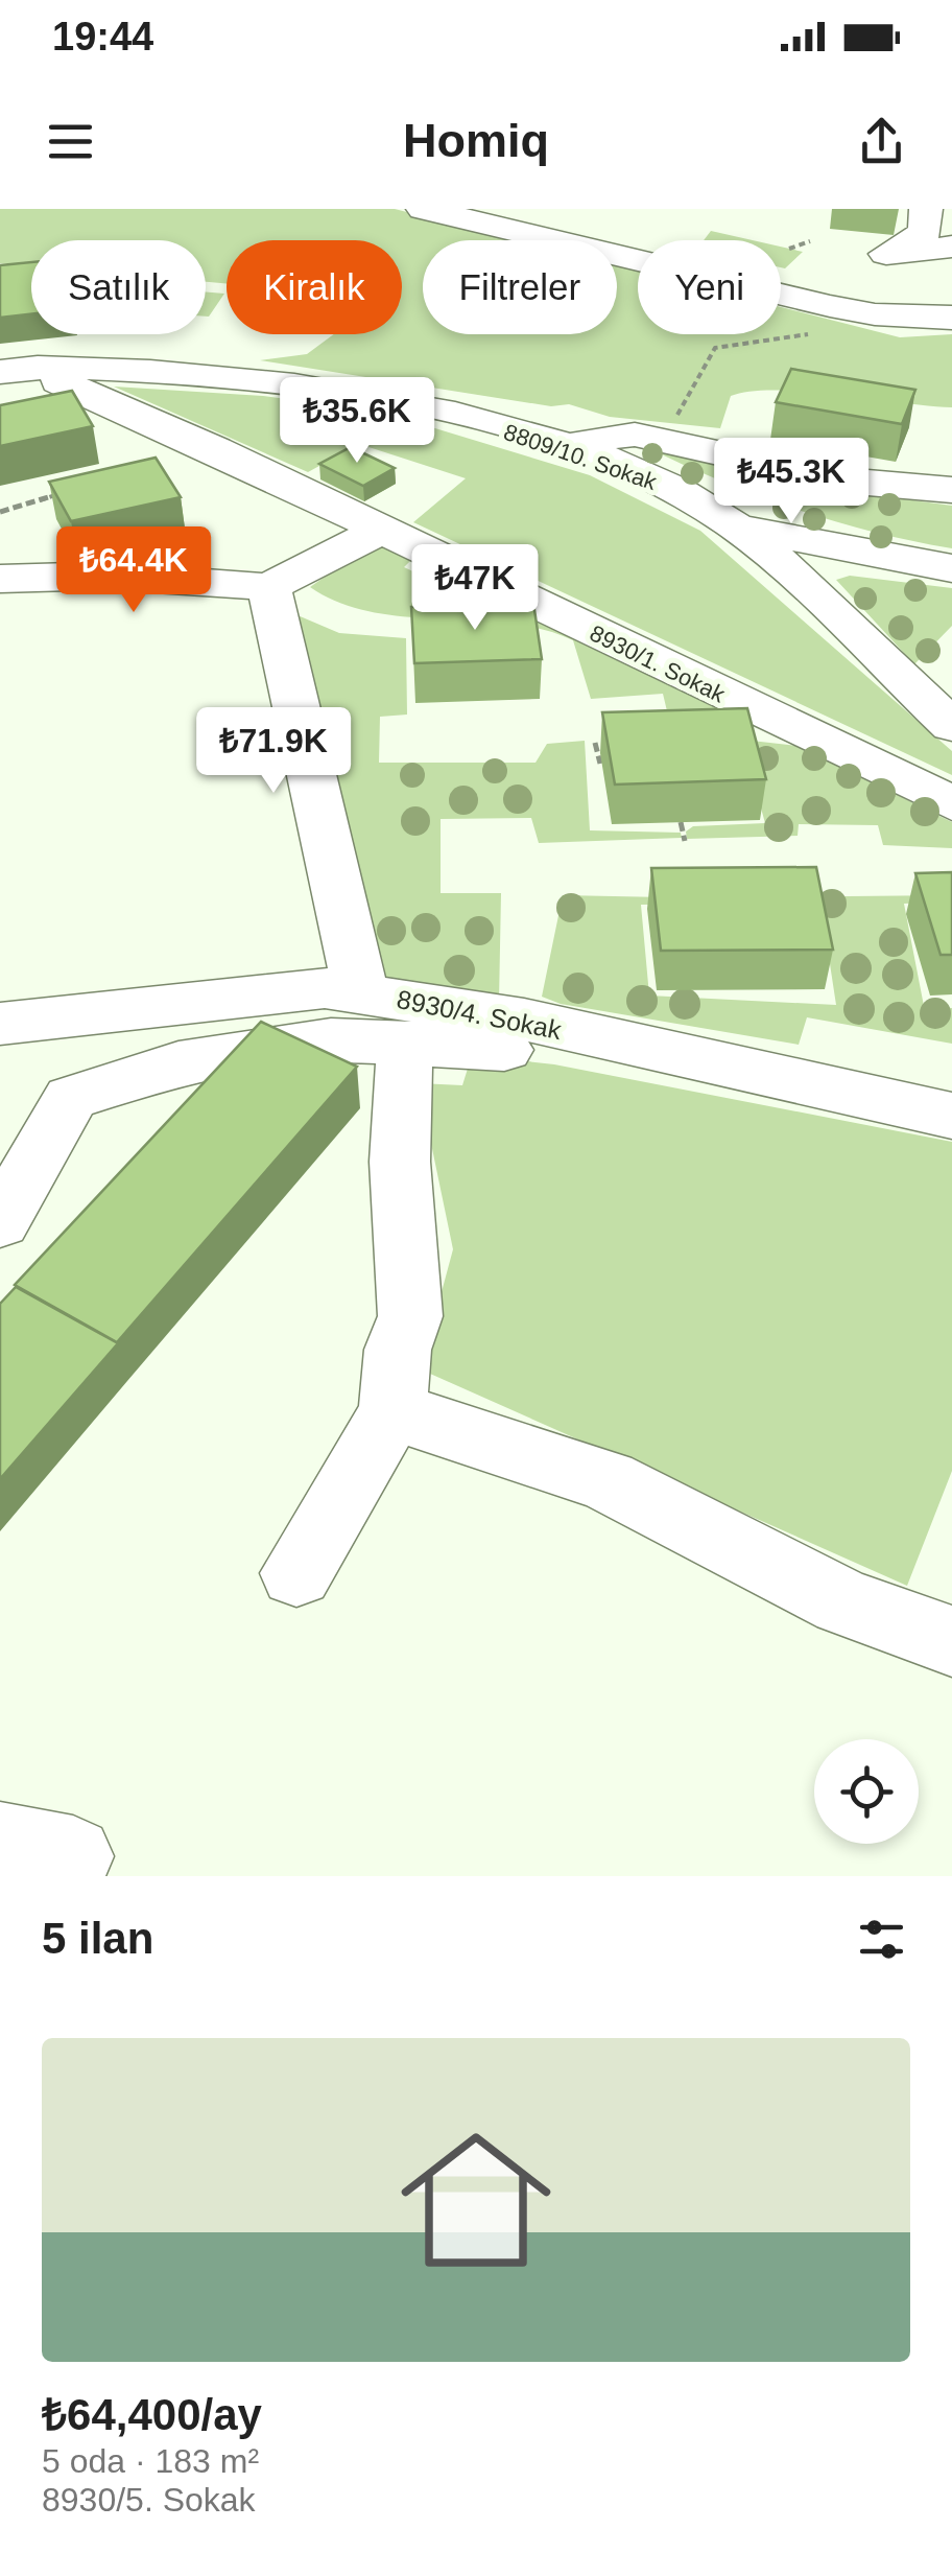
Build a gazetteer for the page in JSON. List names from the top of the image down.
{
  "streets": {
    "street": ["8809/10. Sokak", "8930/1. Sokak", "8930/4. Sokak"]
  },
  "crossings": [
    ["8809/10. Sokak", "8930/1. Sokak"]
  ],
  "page": {
    "status": "19:44",
    "header": "Homiq",
    "chip": [
      "Satılık",
      "Kiralık",
      "Filtreler",
      "Yeni"
    ],
    "price": [
      "₺35.6K",
      "₺45.3K",
      "₺64.4K",
      "₺47K",
      "₺71.9K"
    ],
    "heading": "5 ilan",
    "list": [
      {
        "name": "₺64,400/ay",
        "note": "5 oda · 183 m² · 8930/5. Sokak"
      }
    ]
  }
}
